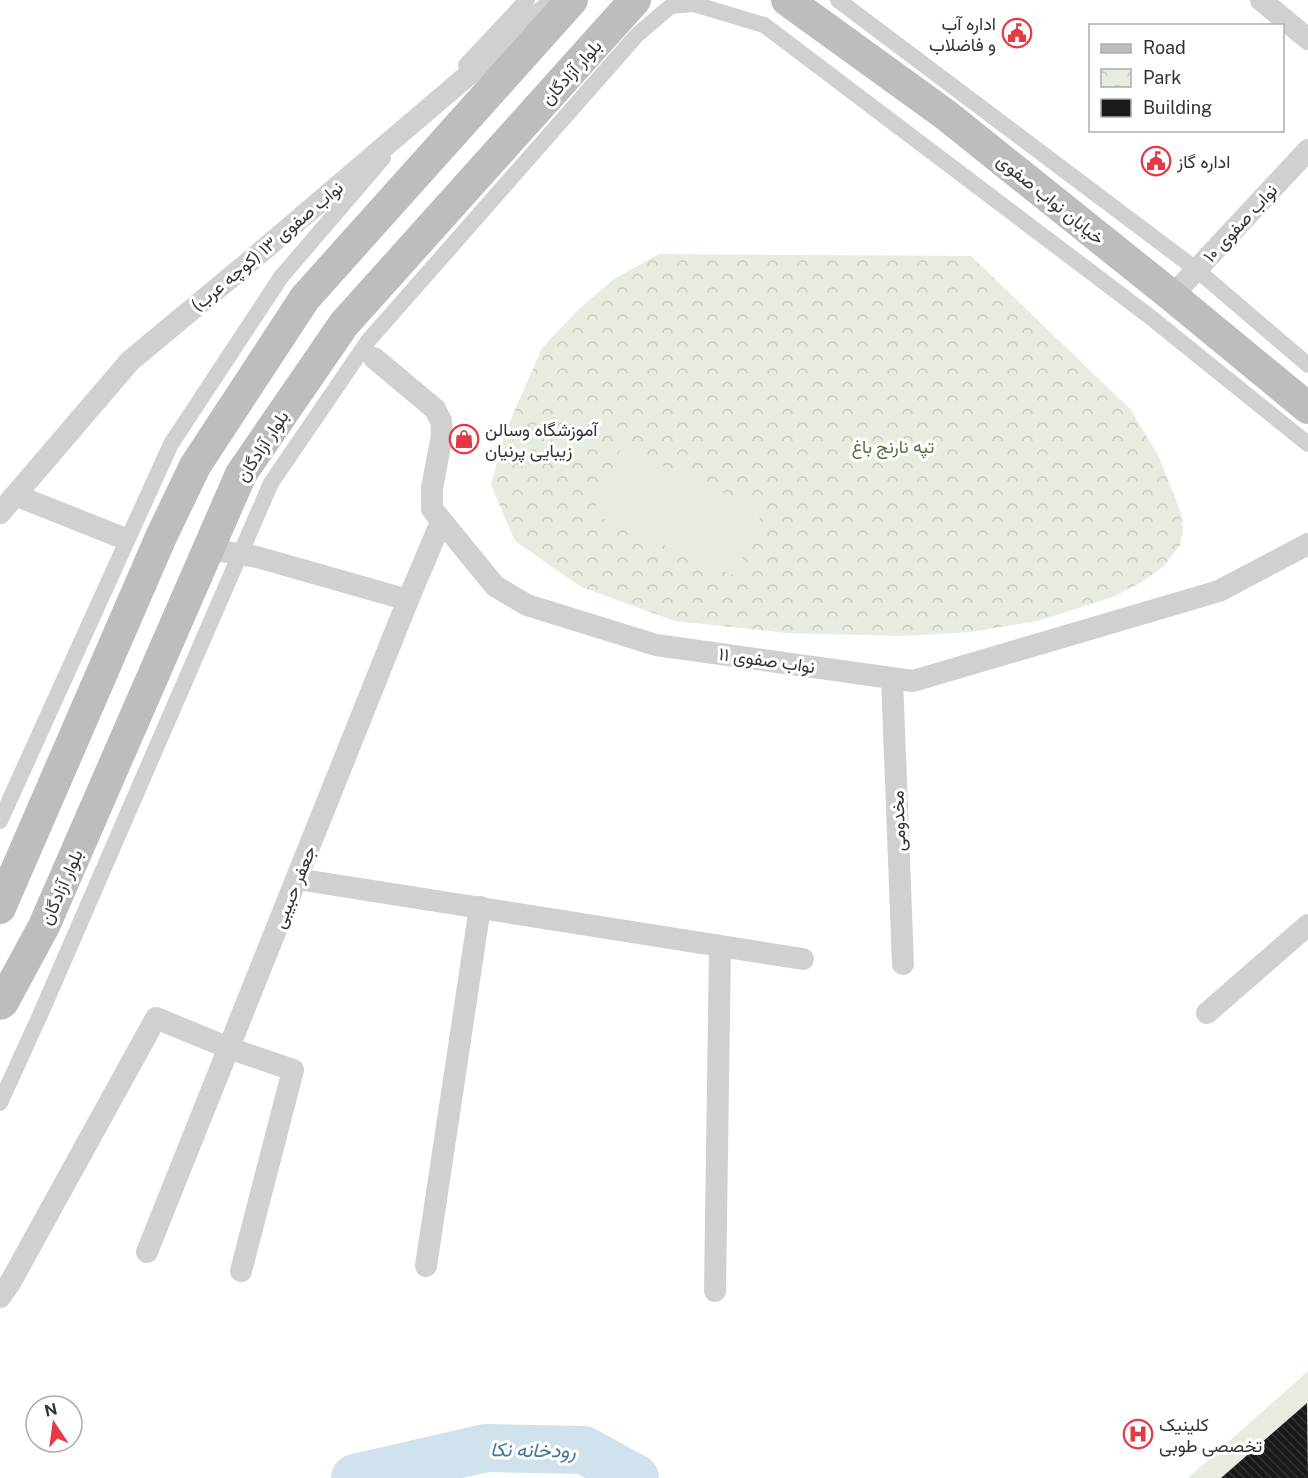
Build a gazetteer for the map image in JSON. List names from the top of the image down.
{
  "streets": {
    "main road": ["بلوار آزادگان", "خیابان نواب صفوی"],
    "street": [
      "نواب صفوی ۱۰",
      "نواب صفوی ۱۳ (کوچه عرب)",
      "نواب صفوی ۱۱",
      "مخدومی",
      "جعفر حبیبی"
    ]
  },
  "crossings": [
    ["خیابان نواب صفوی", "نواب صفوی ۱۰"],
    ["نواب صفوی ۱۱", "مخدومی"],
    ["نواب صفوی ۱۱", "جعفر حبیبی"]
  ],
  "water": ["رودخانه نکا"],
  "parks": ["تپه نارنج باغ"],
  "places": {
    "public building": ["اداره آب و فاضلاب", "اداره گاز"],
    "shop": ["آموزشگاه وسالن زیبایی پرنیان"],
    "hospital": ["کلینیک تخصصی طوبی"]
  },
  "legend": ["Road", "Park", "Building"],
  "north": "top"
}
